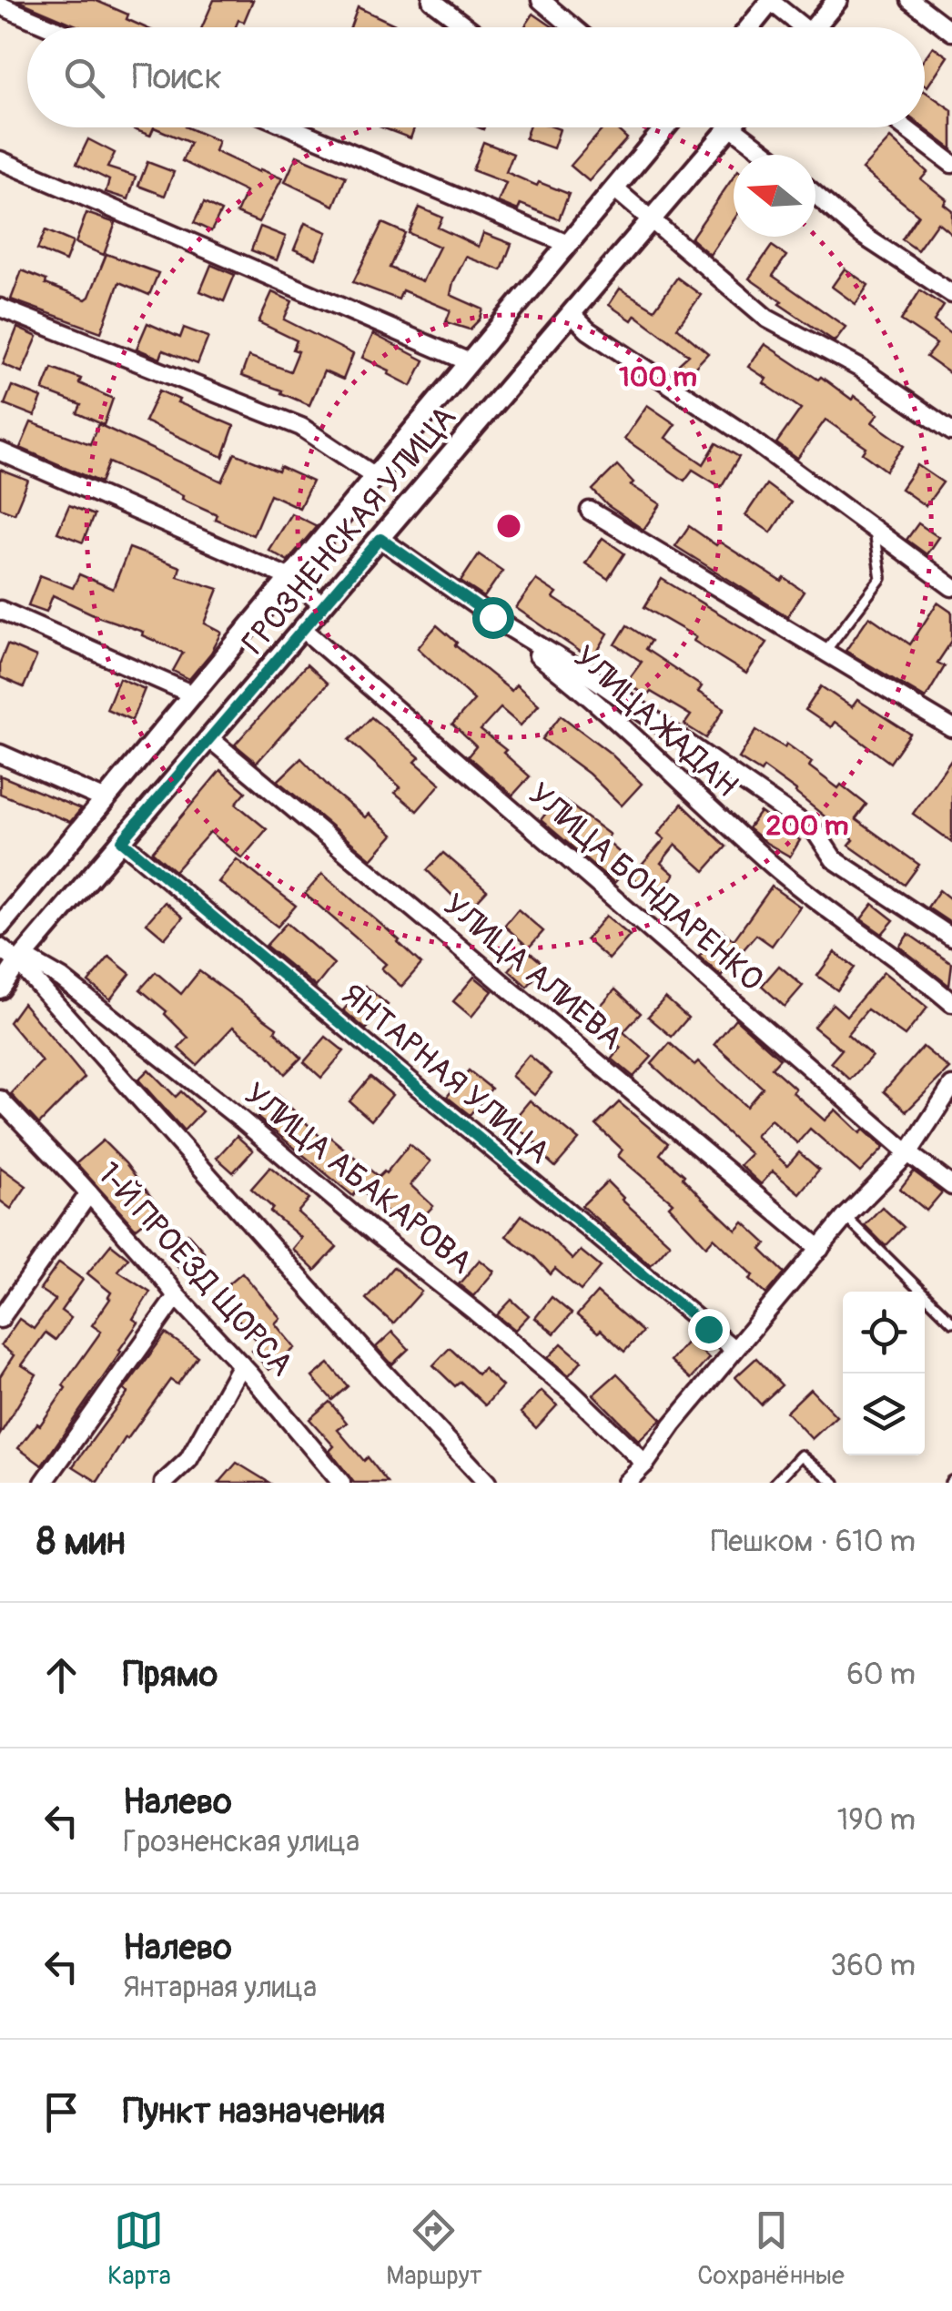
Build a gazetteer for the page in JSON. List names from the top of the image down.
{
  "streets": {
    "street": [
      "ГРОЗНЕНСКАЯ УЛИЦА",
      "УЛИЦА ЖАДАН",
      "УЛИЦА БОНДАРЕНКО",
      "УЛИЦА АЛИЕВА",
      "ЯНТАРНАЯ УЛИЦА",
      "УЛИЦА АБАКАРОВА",
      "1-Й ПРОЕЗД ЩОРСА"
    ]
  },
  "crossings": [
    ["ГРОЗНЕНСКАЯ УЛИЦА", "УЛИЦА БОНДАРЕНКО"],
    ["ГРОЗНЕНСКАЯ УЛИЦА", "УЛИЦА АЛИЕВА"],
    ["ГРОЗНЕНСКАЯ УЛИЦА", "ЯНТАРНАЯ УЛИЦА"],
    ["ГРОЗНЕНСКАЯ УЛИЦА", "УЛИЦА АБАКАРОВА"]
  ],
  "north": "left",
  "page": {
    "search": "Поиск",
    "heading": ["8 мин", "Пешком · 610 m"],
    "list": [
      ["Прямо", "60 m"],
      ["Налево", "Грозненская улица", "190 m"],
      ["Налево", "Янтарная улица", "360 m"],
      "Пункт назначения"
    ],
    "nav": ["Карта", "Маршрут", "Сохранённые"]
  },
  "rings": ["100 m", "200 m"]
}
